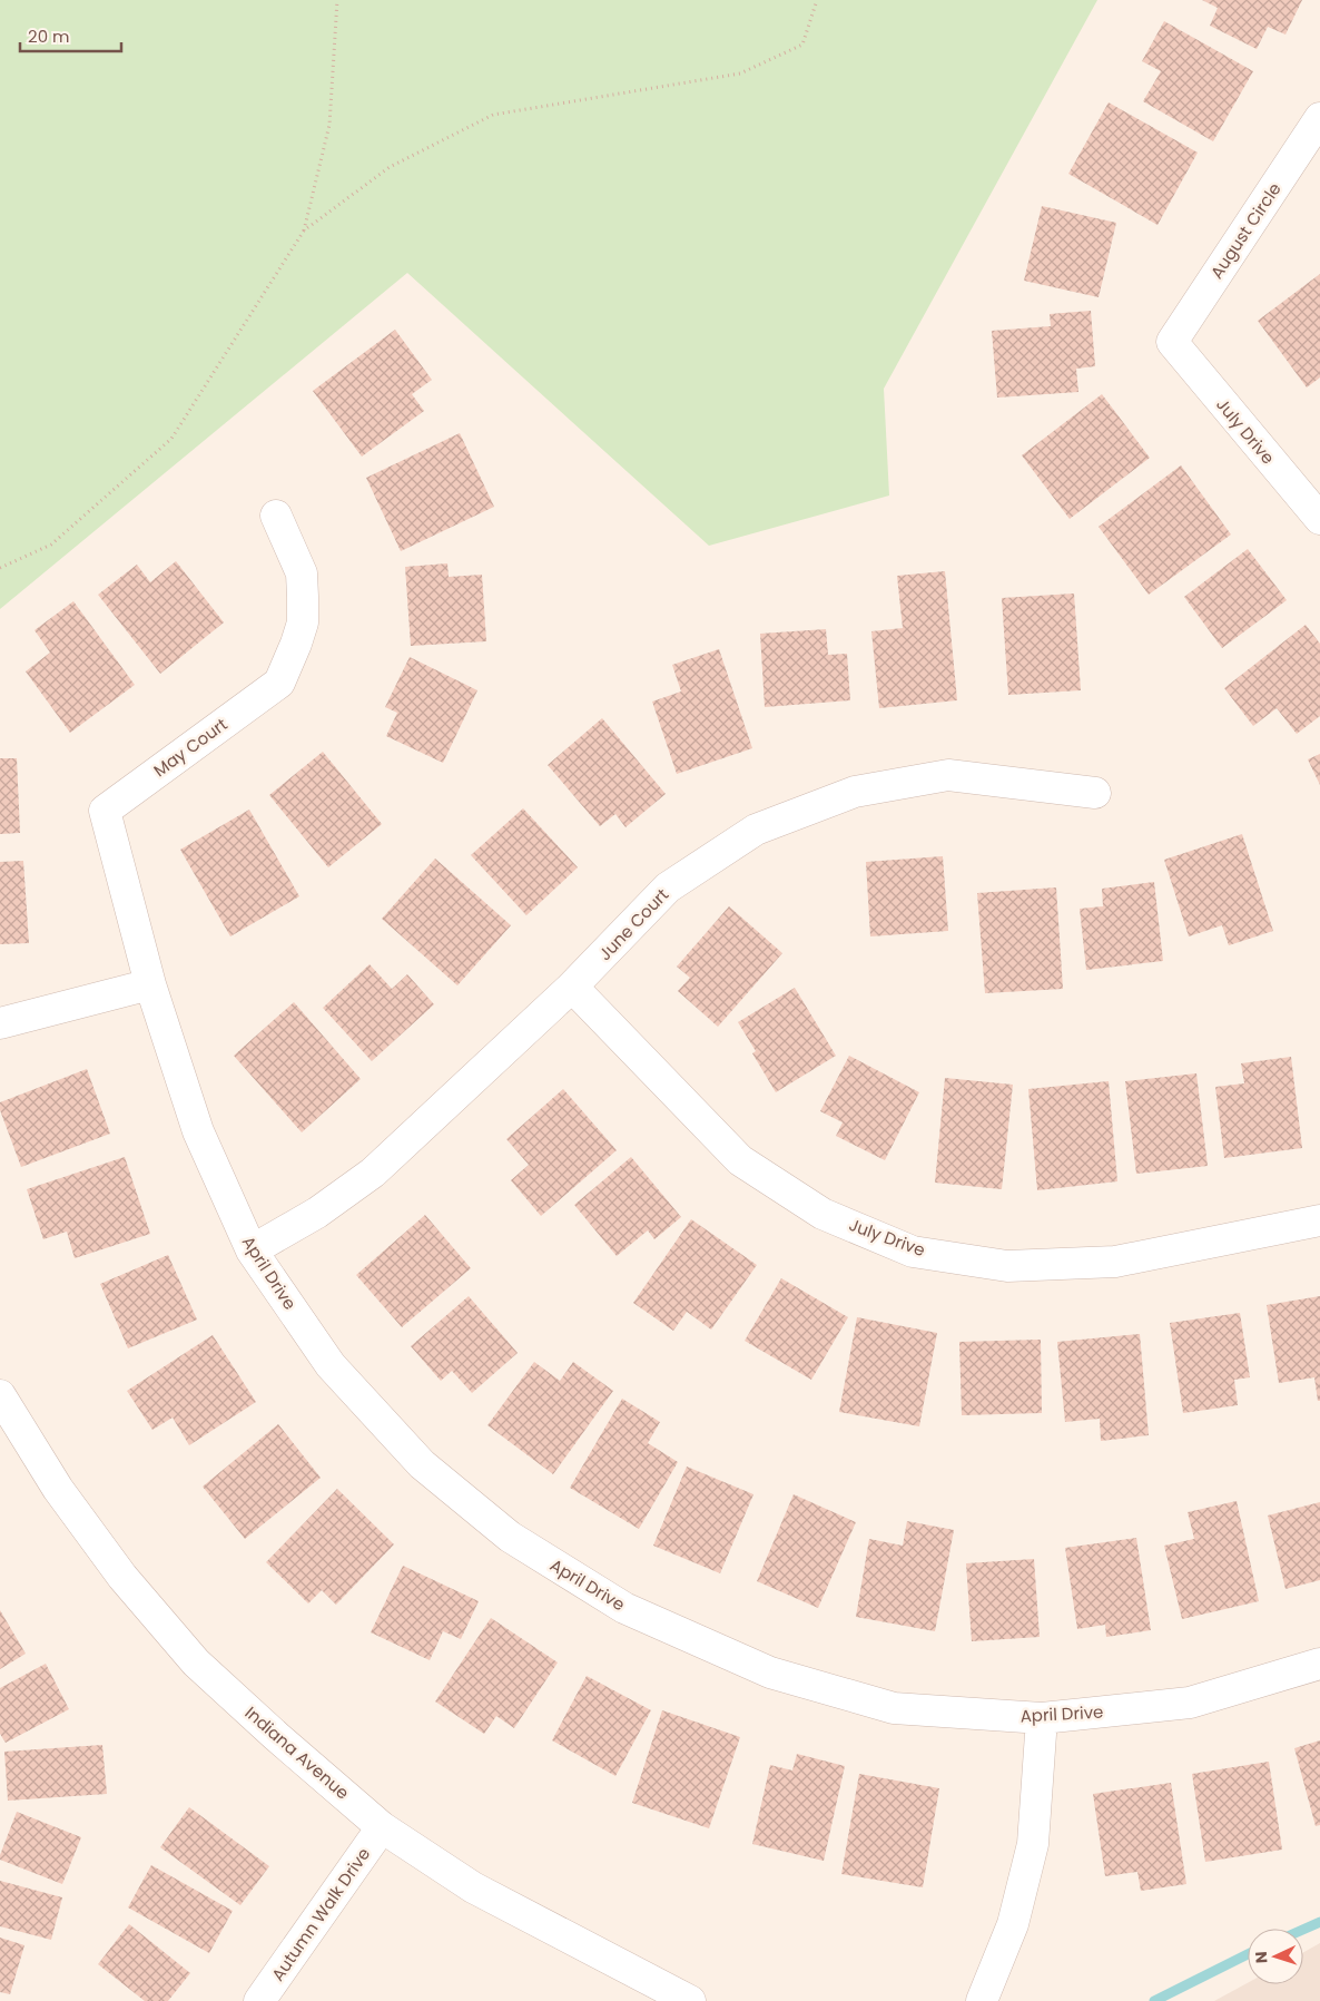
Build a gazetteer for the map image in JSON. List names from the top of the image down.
{
  "streets": {
    "street": [
      "August Circle",
      "July Drive",
      "May Court",
      "June Court",
      "April Drive",
      "Indiana Avenue",
      "Autumn Walk Drive"
    ]
  },
  "crossings": [
    ["August Circle", "July Drive"],
    ["July Drive", "June Court"],
    ["May Court", "April Drive"],
    ["June Court", "April Drive"],
    ["Indiana Avenue", "Autumn Walk Drive"]
  ],
  "scale_bar": "20 m",
  "north": "left"
}
